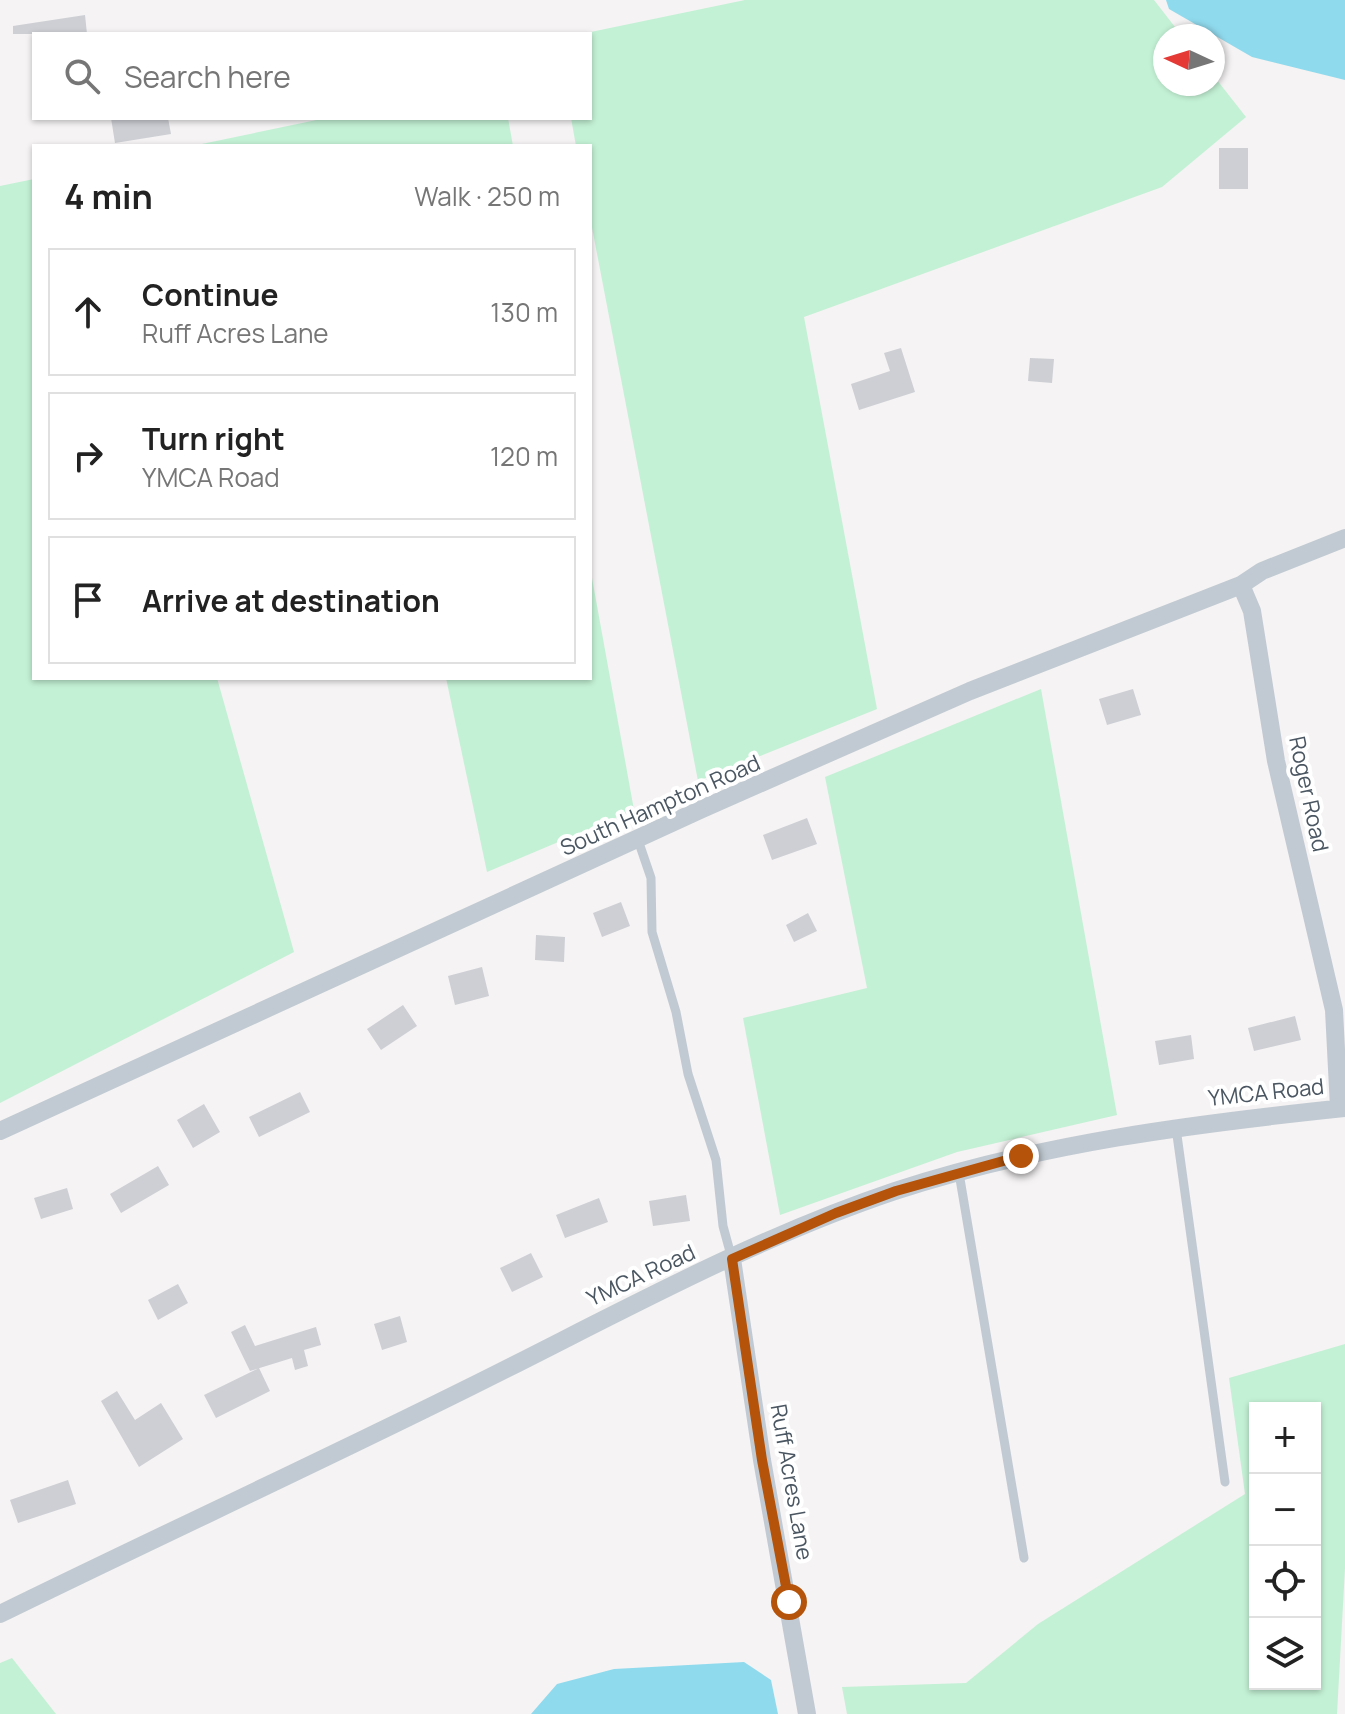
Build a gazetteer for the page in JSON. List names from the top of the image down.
{
  "streets": {
    "street": [
      "Roger Road",
      "South Hampton Road",
      "YMCA Road",
      "Ruff Acres Lane"
    ]
  },
  "crossings": [
    ["Roger Road", "South Hampton Road"],
    ["Roger Road", "YMCA Road"],
    ["YMCA Road", "Ruff Acres Lane"]
  ],
  "north": "left",
  "page": {
    "search": "Search here",
    "heading": ["4 min", "Walk · 250 m"],
    "list": [
      ["Continue", "Ruff Acres Lane", "130 m"],
      ["Turn right", "YMCA Road", "120 m"],
      "Arrive at destination"
    ],
    "map_buttons": ["+", "−"]
  }
}
